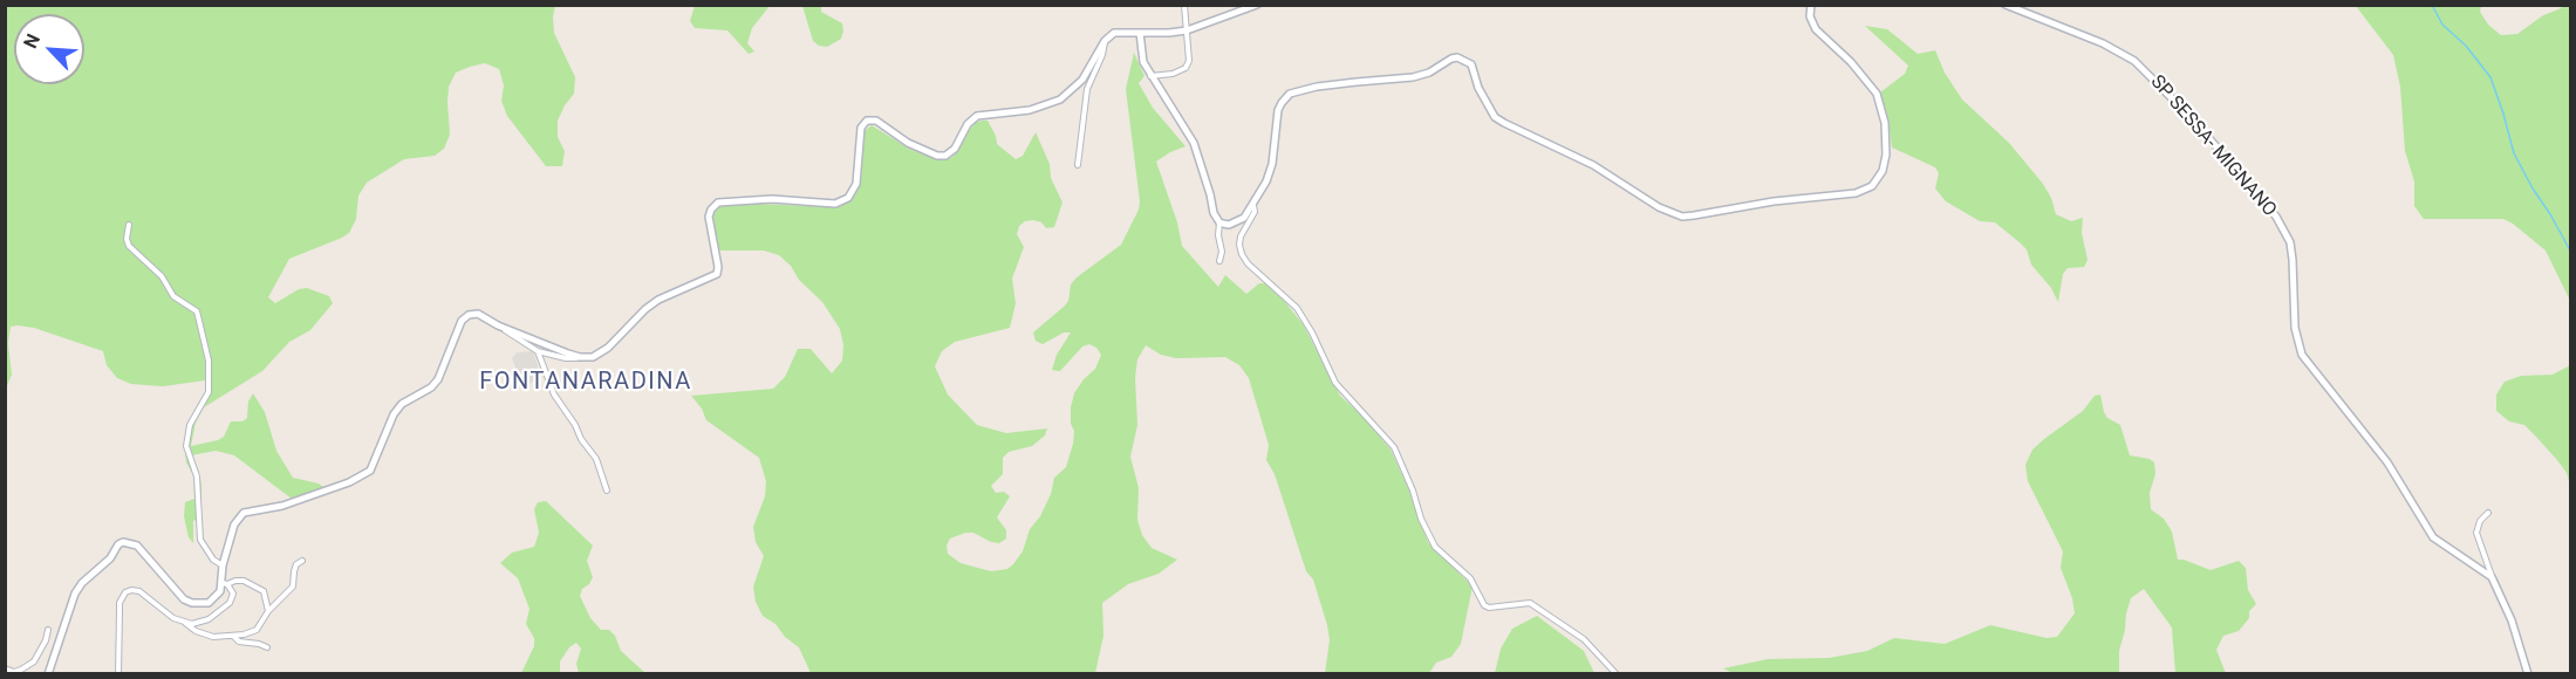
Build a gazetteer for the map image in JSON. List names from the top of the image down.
{
  "streets": {
    "street": ["SP SESSA- MIGNANO"]
  },
  "districts": ["FONTANARADINA"],
  "north": "top left"
}
